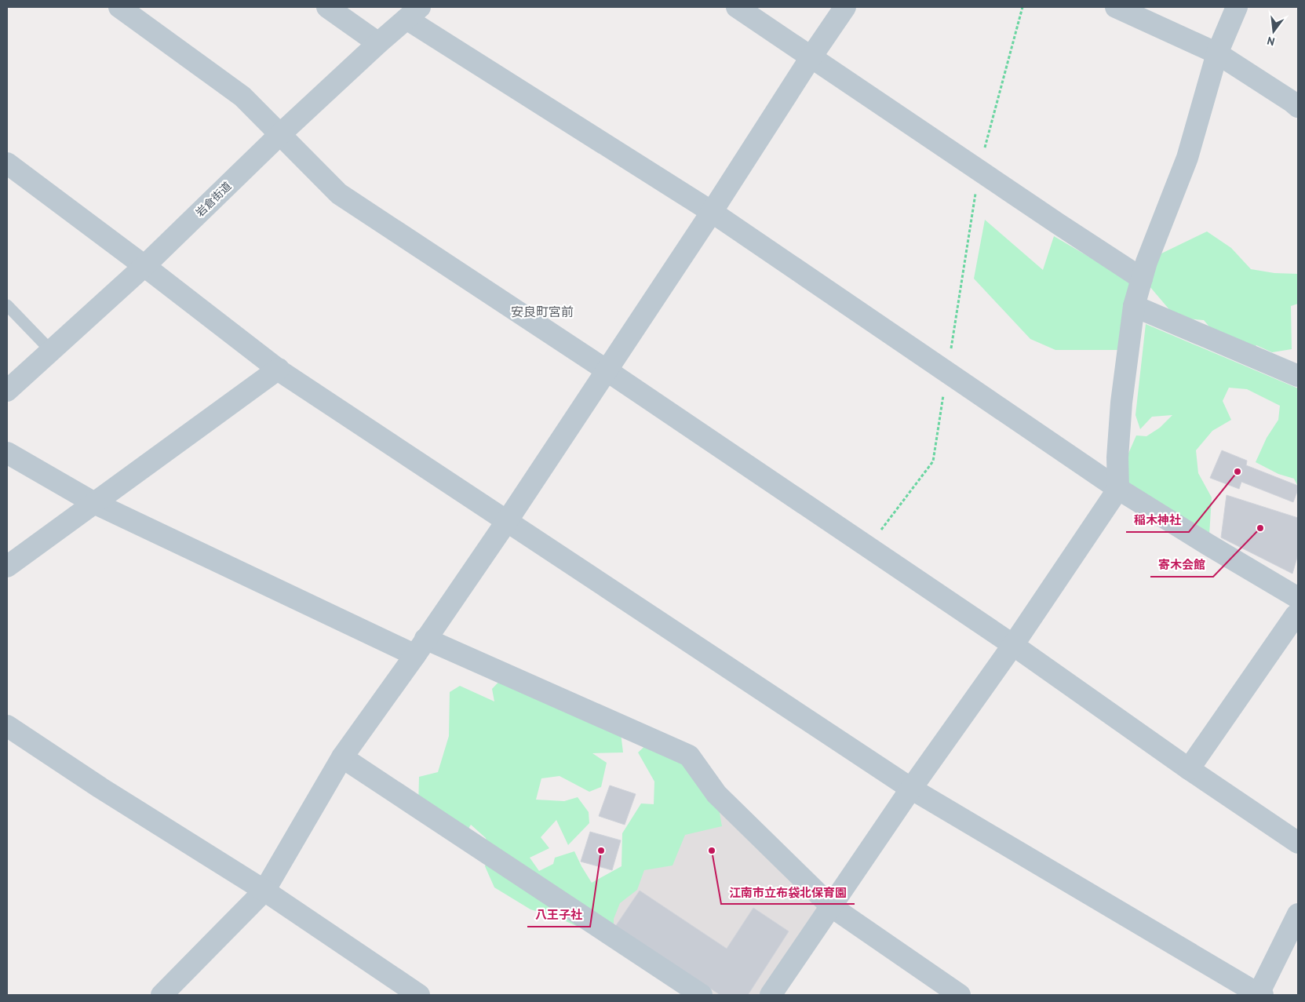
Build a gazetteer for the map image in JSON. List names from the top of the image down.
{
  "streets": {
    "street": ["岩倉街道"]
  },
  "districts": ["安良町宮前"],
  "places": [
    "稲木神社",
    "寄木会館",
    "八王子社",
    "江南市立布袋北保育園"
  ],
  "north": "bottom"
}
